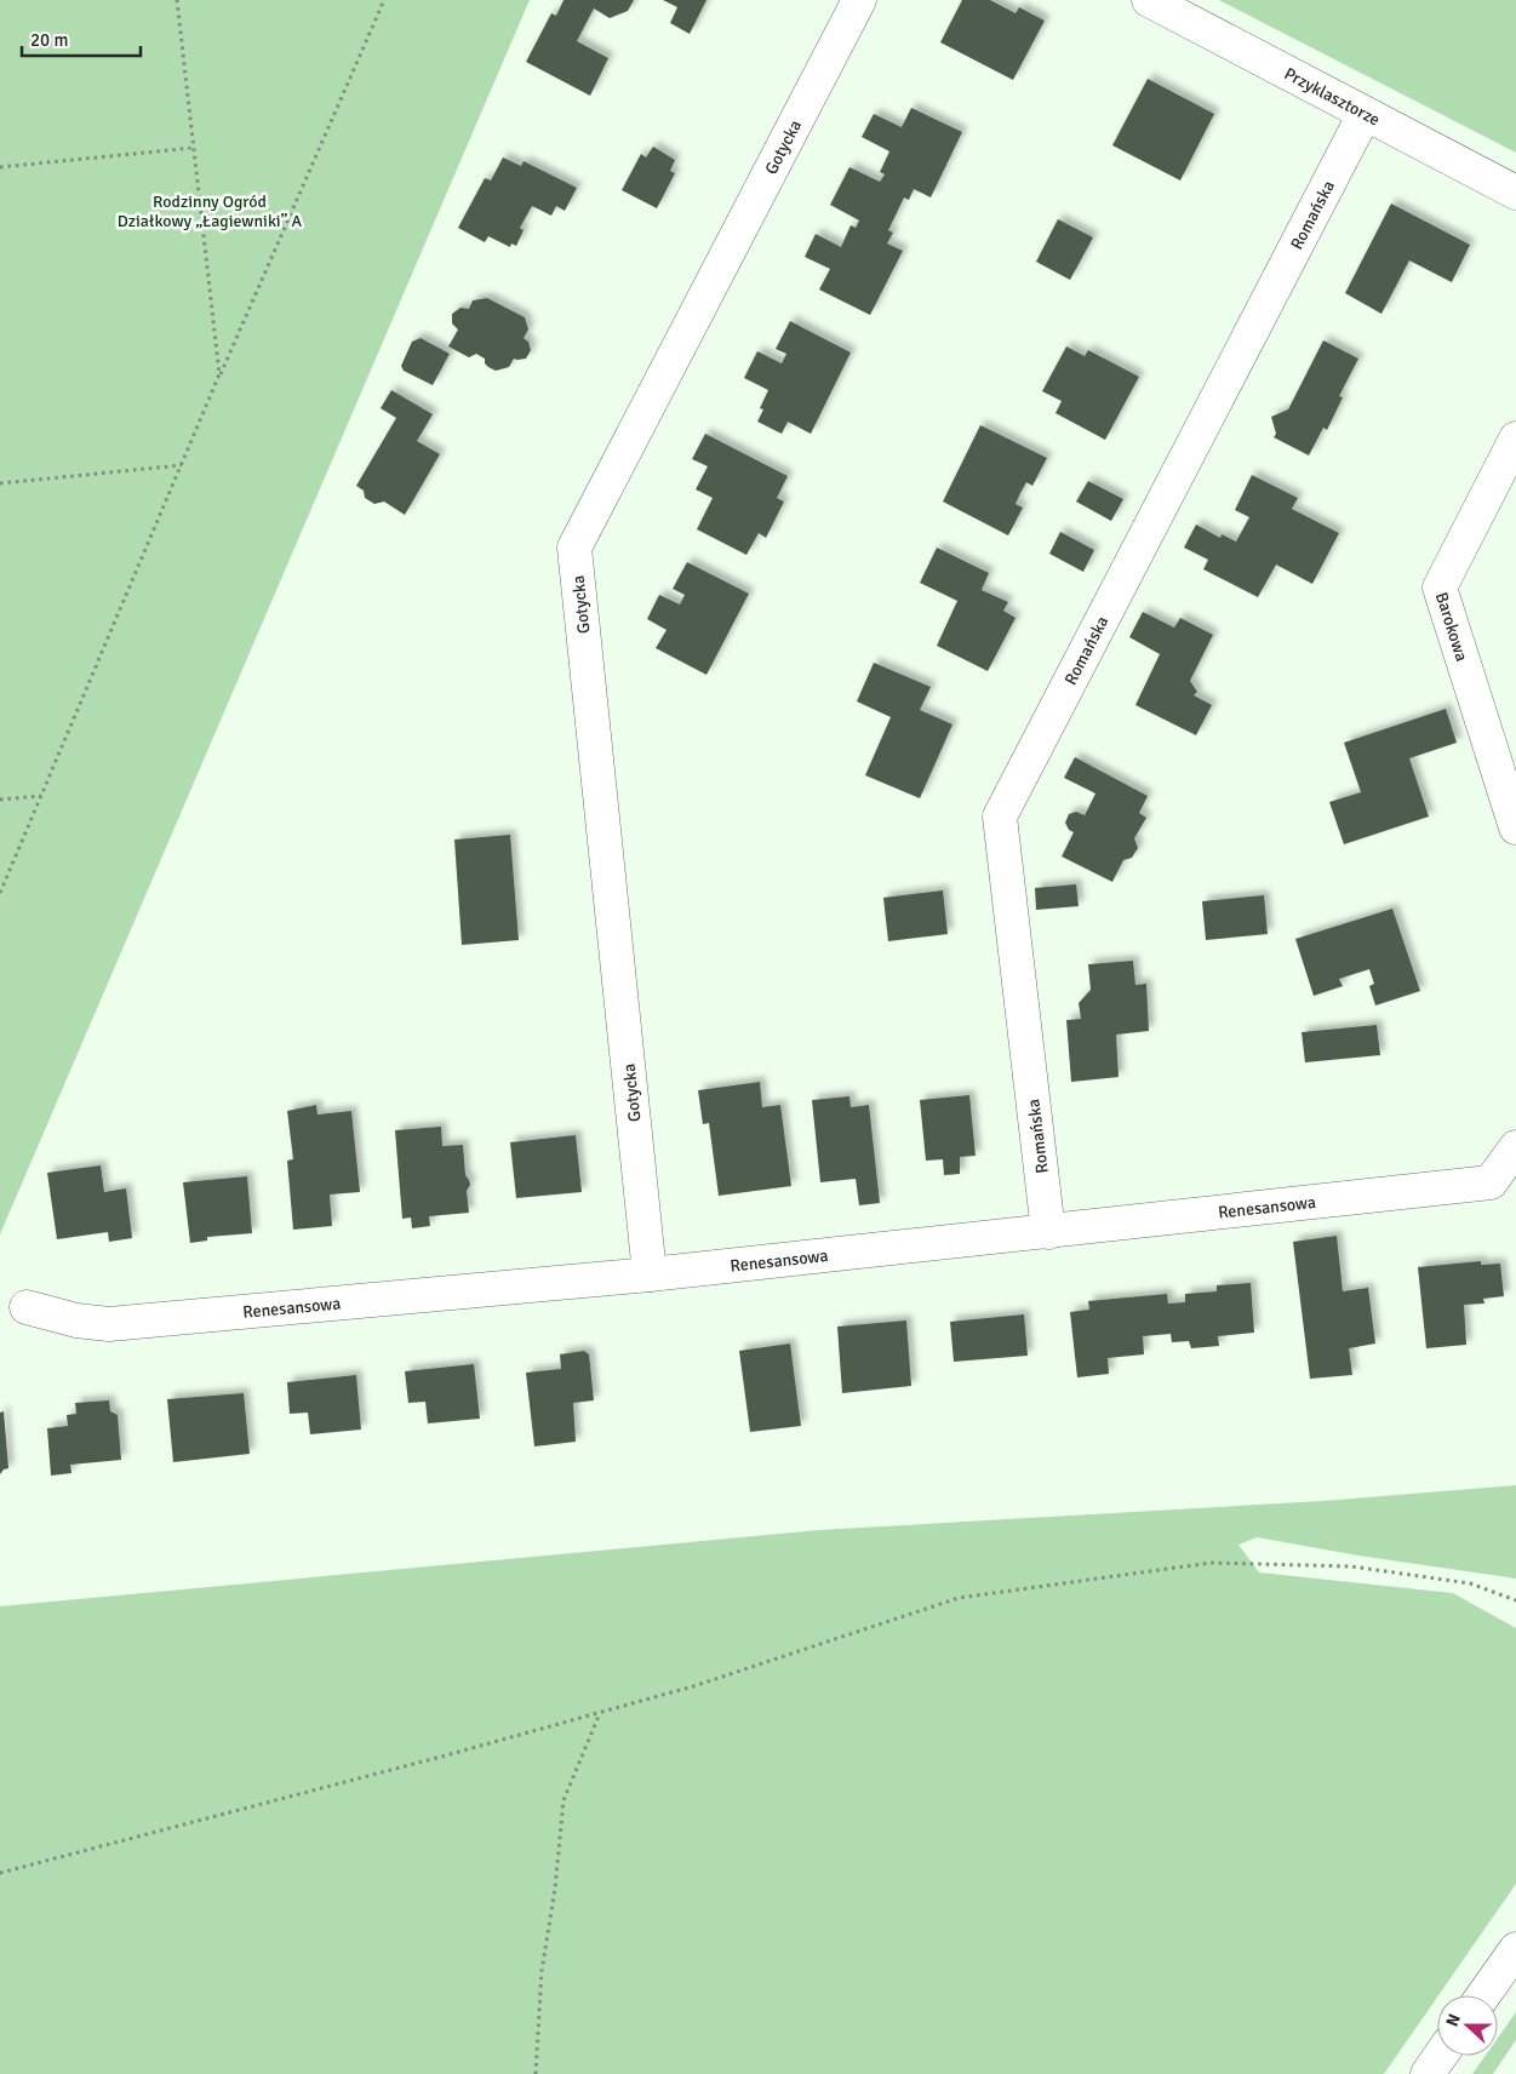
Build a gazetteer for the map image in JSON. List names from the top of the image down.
{
  "streets": {
    "street": [
      "Przyklasztorze",
      "Gotycka",
      "Romańska",
      "Barokowa",
      "Renesansowa"
    ]
  },
  "crossings": [
    ["Przyklasztorze", "Romańska"],
    ["Gotycka", "Renesansowa"],
    ["Romańska", "Renesansowa"]
  ],
  "parks": ["Rodzinny Ogród Działkowy „Łagiewniki” A"],
  "scale_bar": "20 m",
  "north": "left"
}
